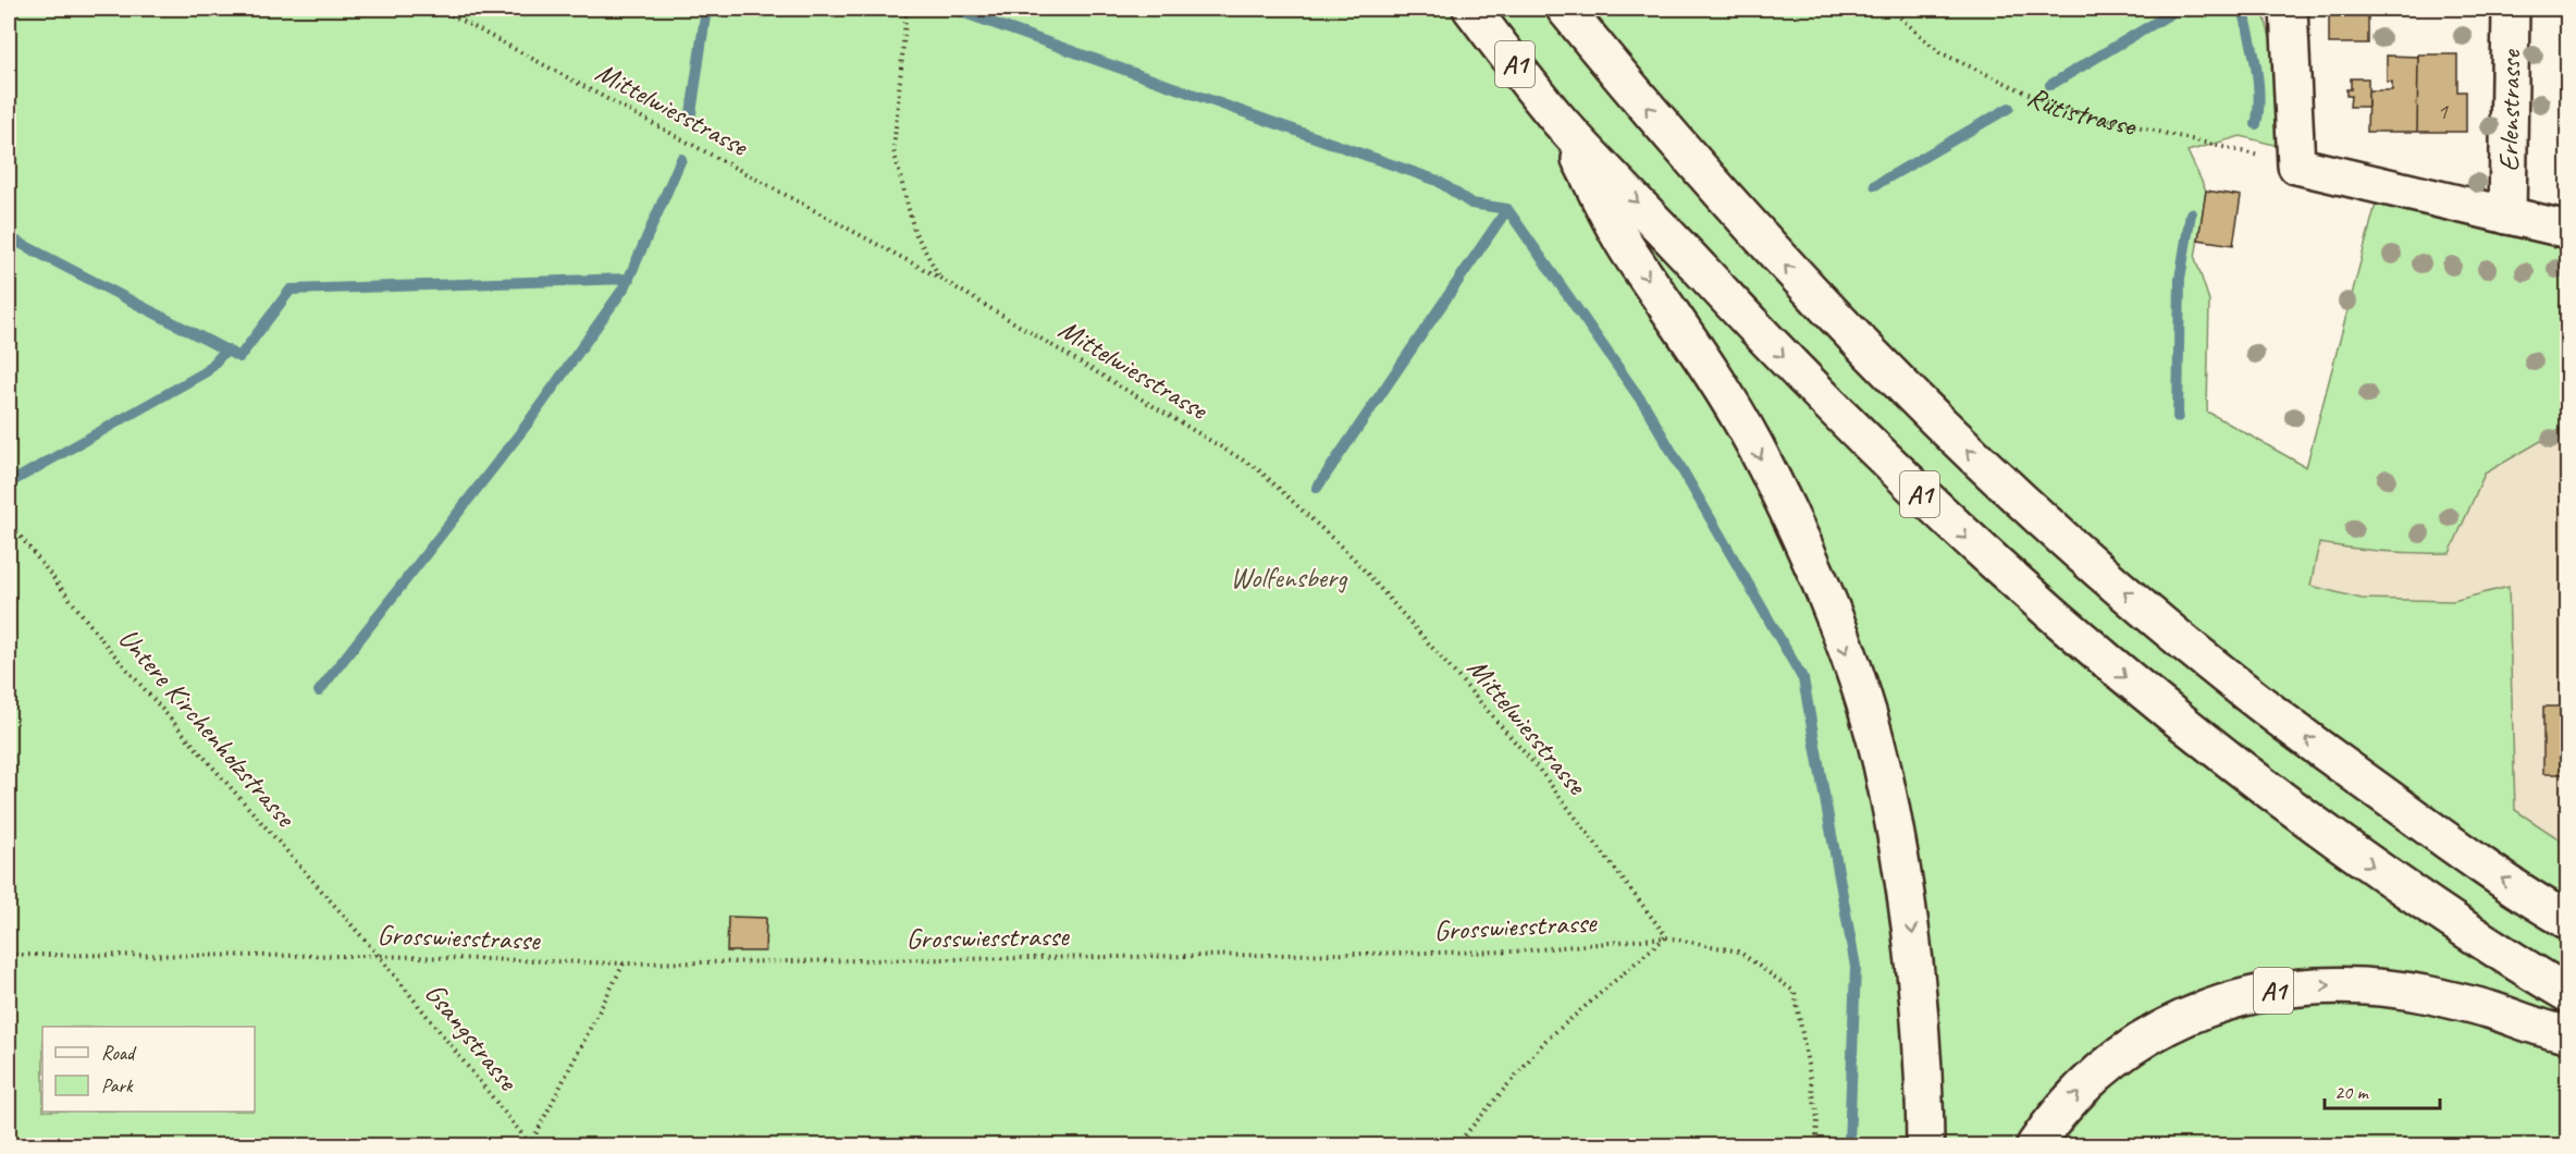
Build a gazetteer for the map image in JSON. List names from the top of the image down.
{
  "streets": {
    "main road": ["A1", "Erlenstrasse"],
    "path": [
      "Mittelwiesstrasse",
      "Rütistrasse",
      "Untere Kirchenholzstrasse",
      "Grosswiesstrasse",
      "Gsangstrasse"
    ]
  },
  "crossings": [
    ["Mittelwiesstrasse", "Grosswiesstrasse"],
    ["Untere Kirchenholzstrasse", "Grosswiesstrasse"],
    ["Untere Kirchenholzstrasse", "Gsangstrasse"],
    ["Grosswiesstrasse", "Gsangstrasse"]
  ],
  "parks": ["Wolfensberg"],
  "house_numbers": ["1"],
  "legend": ["Road", "Park"],
  "scale_bar": "20 m"
}
